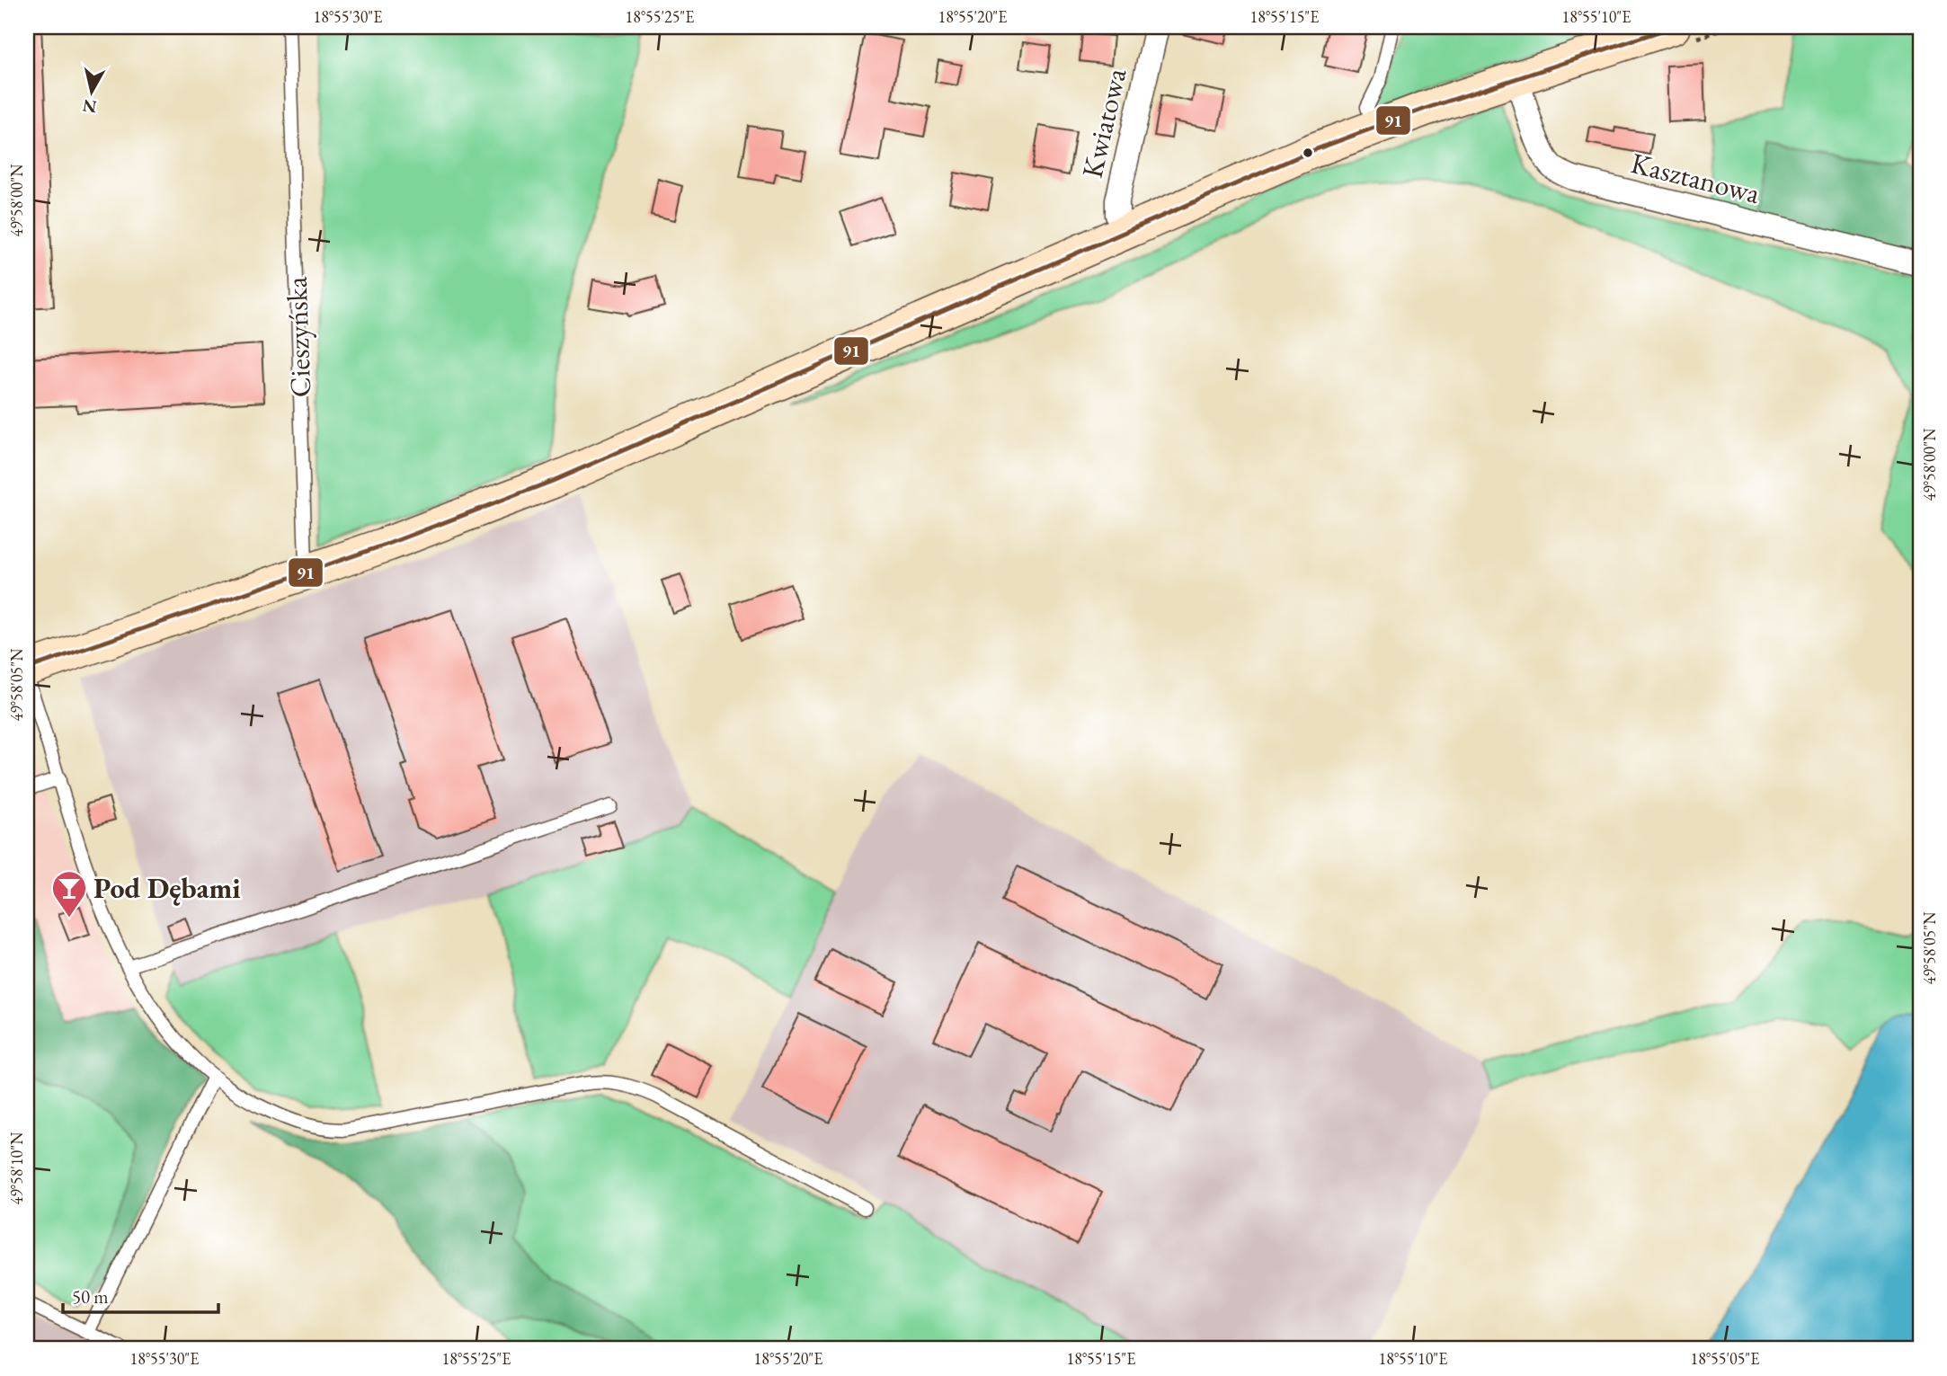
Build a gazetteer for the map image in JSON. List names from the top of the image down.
{
  "streets": {
    "street": ["Kwiatowa", "Kasztanowa"],
    "lane": ["Cieszyńska"]
  },
  "places": {
    "bar": ["Pod Dębami"]
  },
  "lines": ["transit line 91"],
  "scale_bar": "50 m",
  "north": "bottom",
  "coordinates": [
    "18°55'30\"E",
    "18°55'25\"E",
    "18°55'20\"E",
    "18°55'15\"E",
    "18°55'10\"E",
    "49°58'00\"N",
    "49°58'05\"N",
    "49°58'10\"N",
    "18°55'05\"E"
  ]
}
